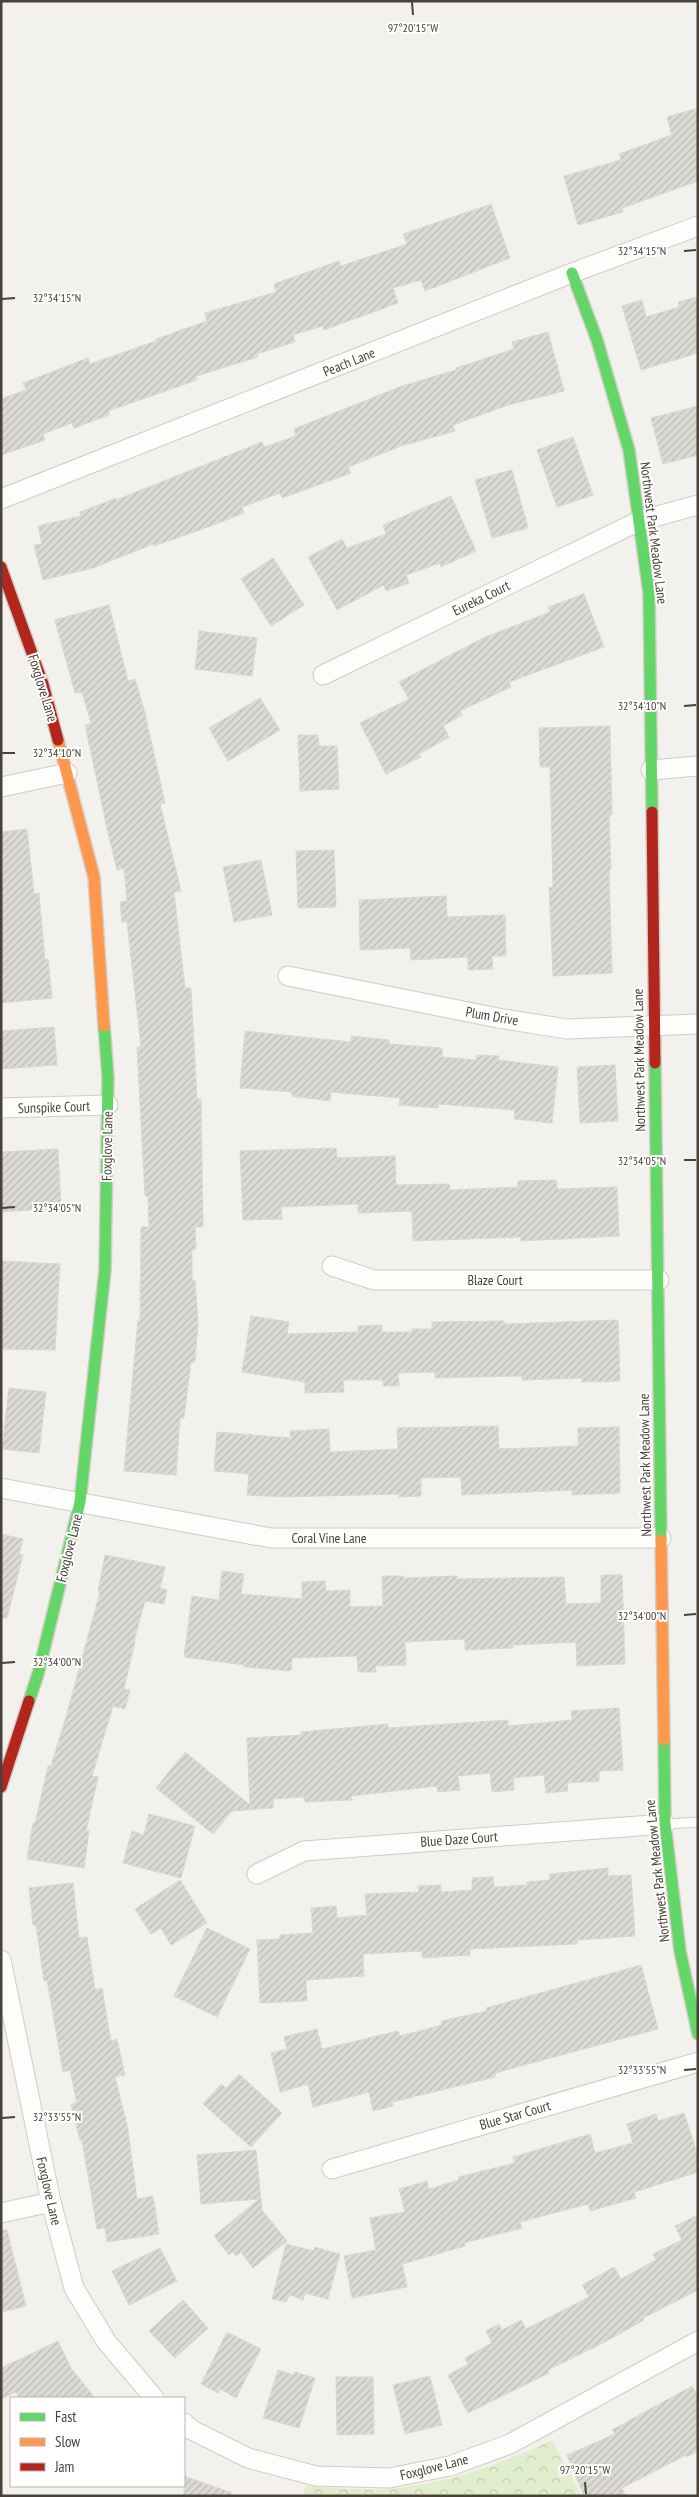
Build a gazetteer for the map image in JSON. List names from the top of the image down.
{
  "streets": {
    "street": [
      "Peach Lane",
      "Northwest Park Meadow Lane",
      "Eureka Court",
      "Foxglove Lane",
      "Plum Drive",
      "Sunspike Court",
      "Blaze Court",
      "Coral Vine Lane",
      "Blue Daze Court",
      "Blue Star Court"
    ]
  },
  "crossings": [
    ["Peach Lane", "Northwest Park Meadow Lane"],
    ["Northwest Park Meadow Lane", "Eureka Court"],
    ["Northwest Park Meadow Lane", "Plum Drive"],
    ["Northwest Park Meadow Lane", "Blaze Court"],
    ["Northwest Park Meadow Lane", "Coral Vine Lane"],
    ["Northwest Park Meadow Lane", "Blue Daze Court"],
    ["Foxglove Lane", "Sunspike Court"],
    ["Foxglove Lane", "Coral Vine Lane"]
  ],
  "legend": ["Fast", "Slow", "Jam"],
  "coordinates": [
    "97°20'15\"W",
    "32°34'15\"N",
    "32°34'10\"N",
    "32°34'05\"N",
    "32°34'00\"N",
    "32°33'55\"N"
  ]
}
